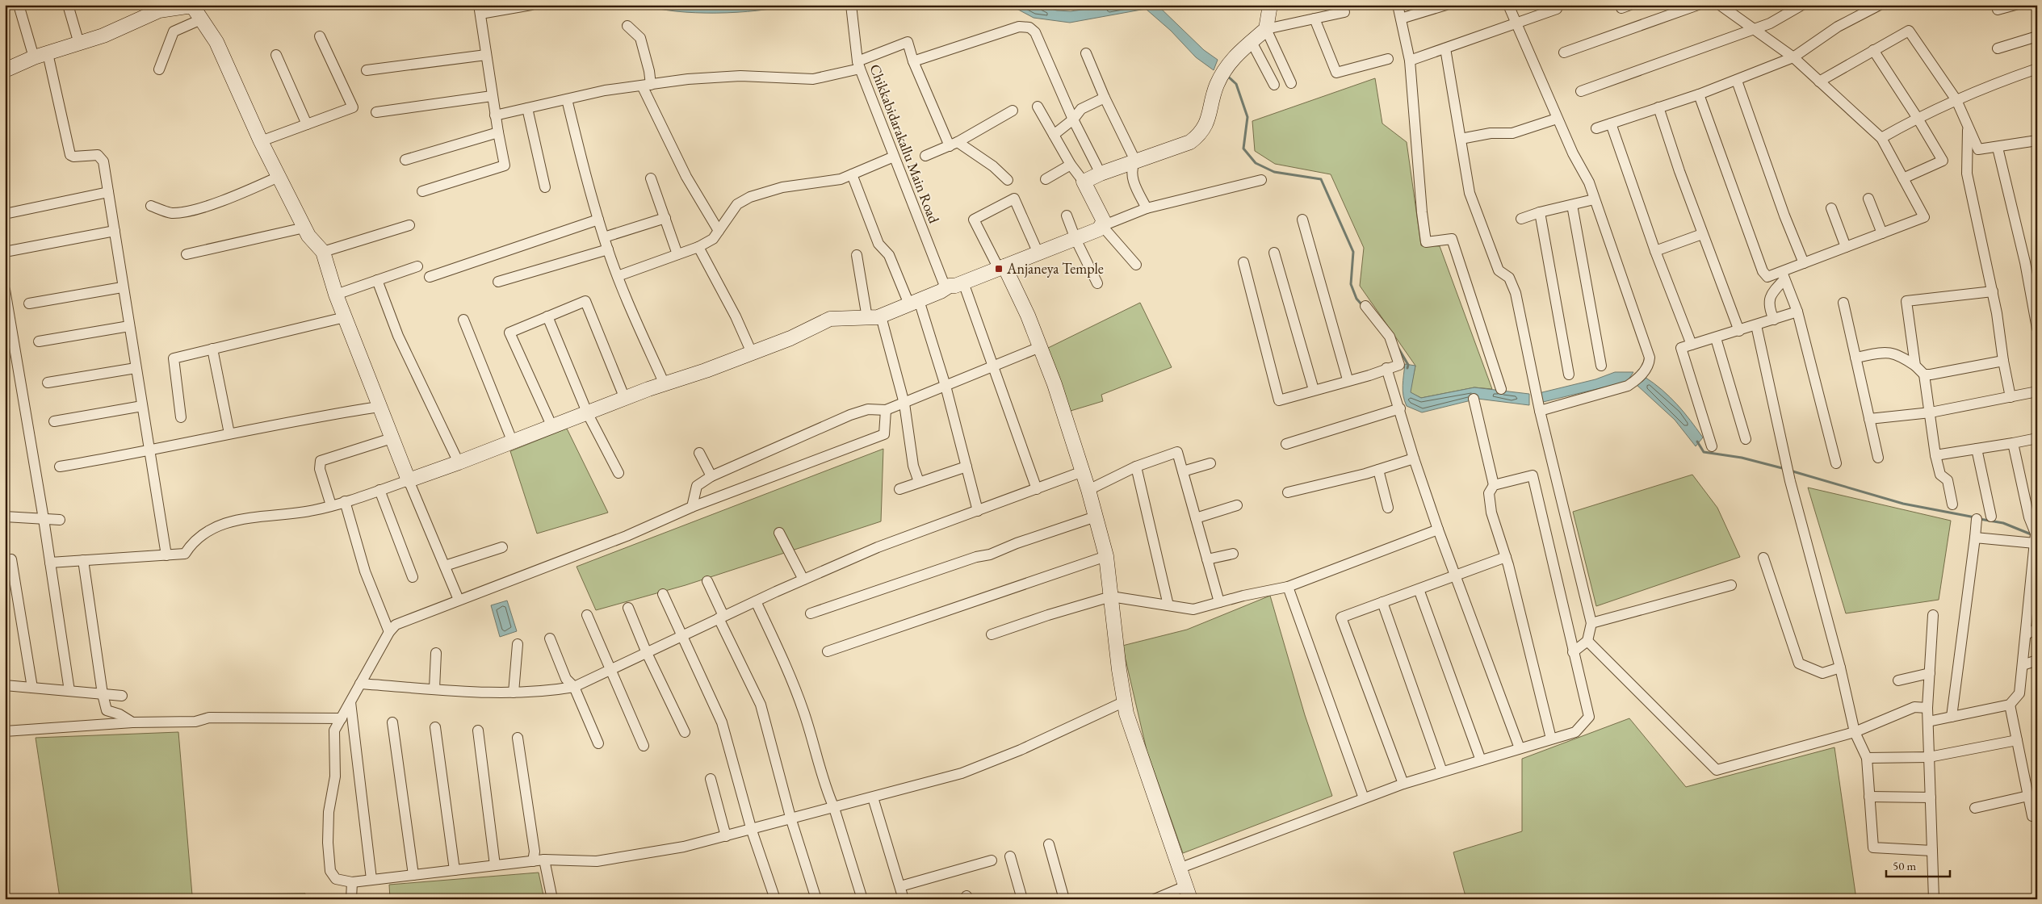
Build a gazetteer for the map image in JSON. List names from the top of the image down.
{
  "streets": {
    "street": ["Chikkabidarakallu Main Road"]
  },
  "places": {
    "transit": ["Anjaneya Temple"]
  },
  "scale_bar": "50 m"
}
